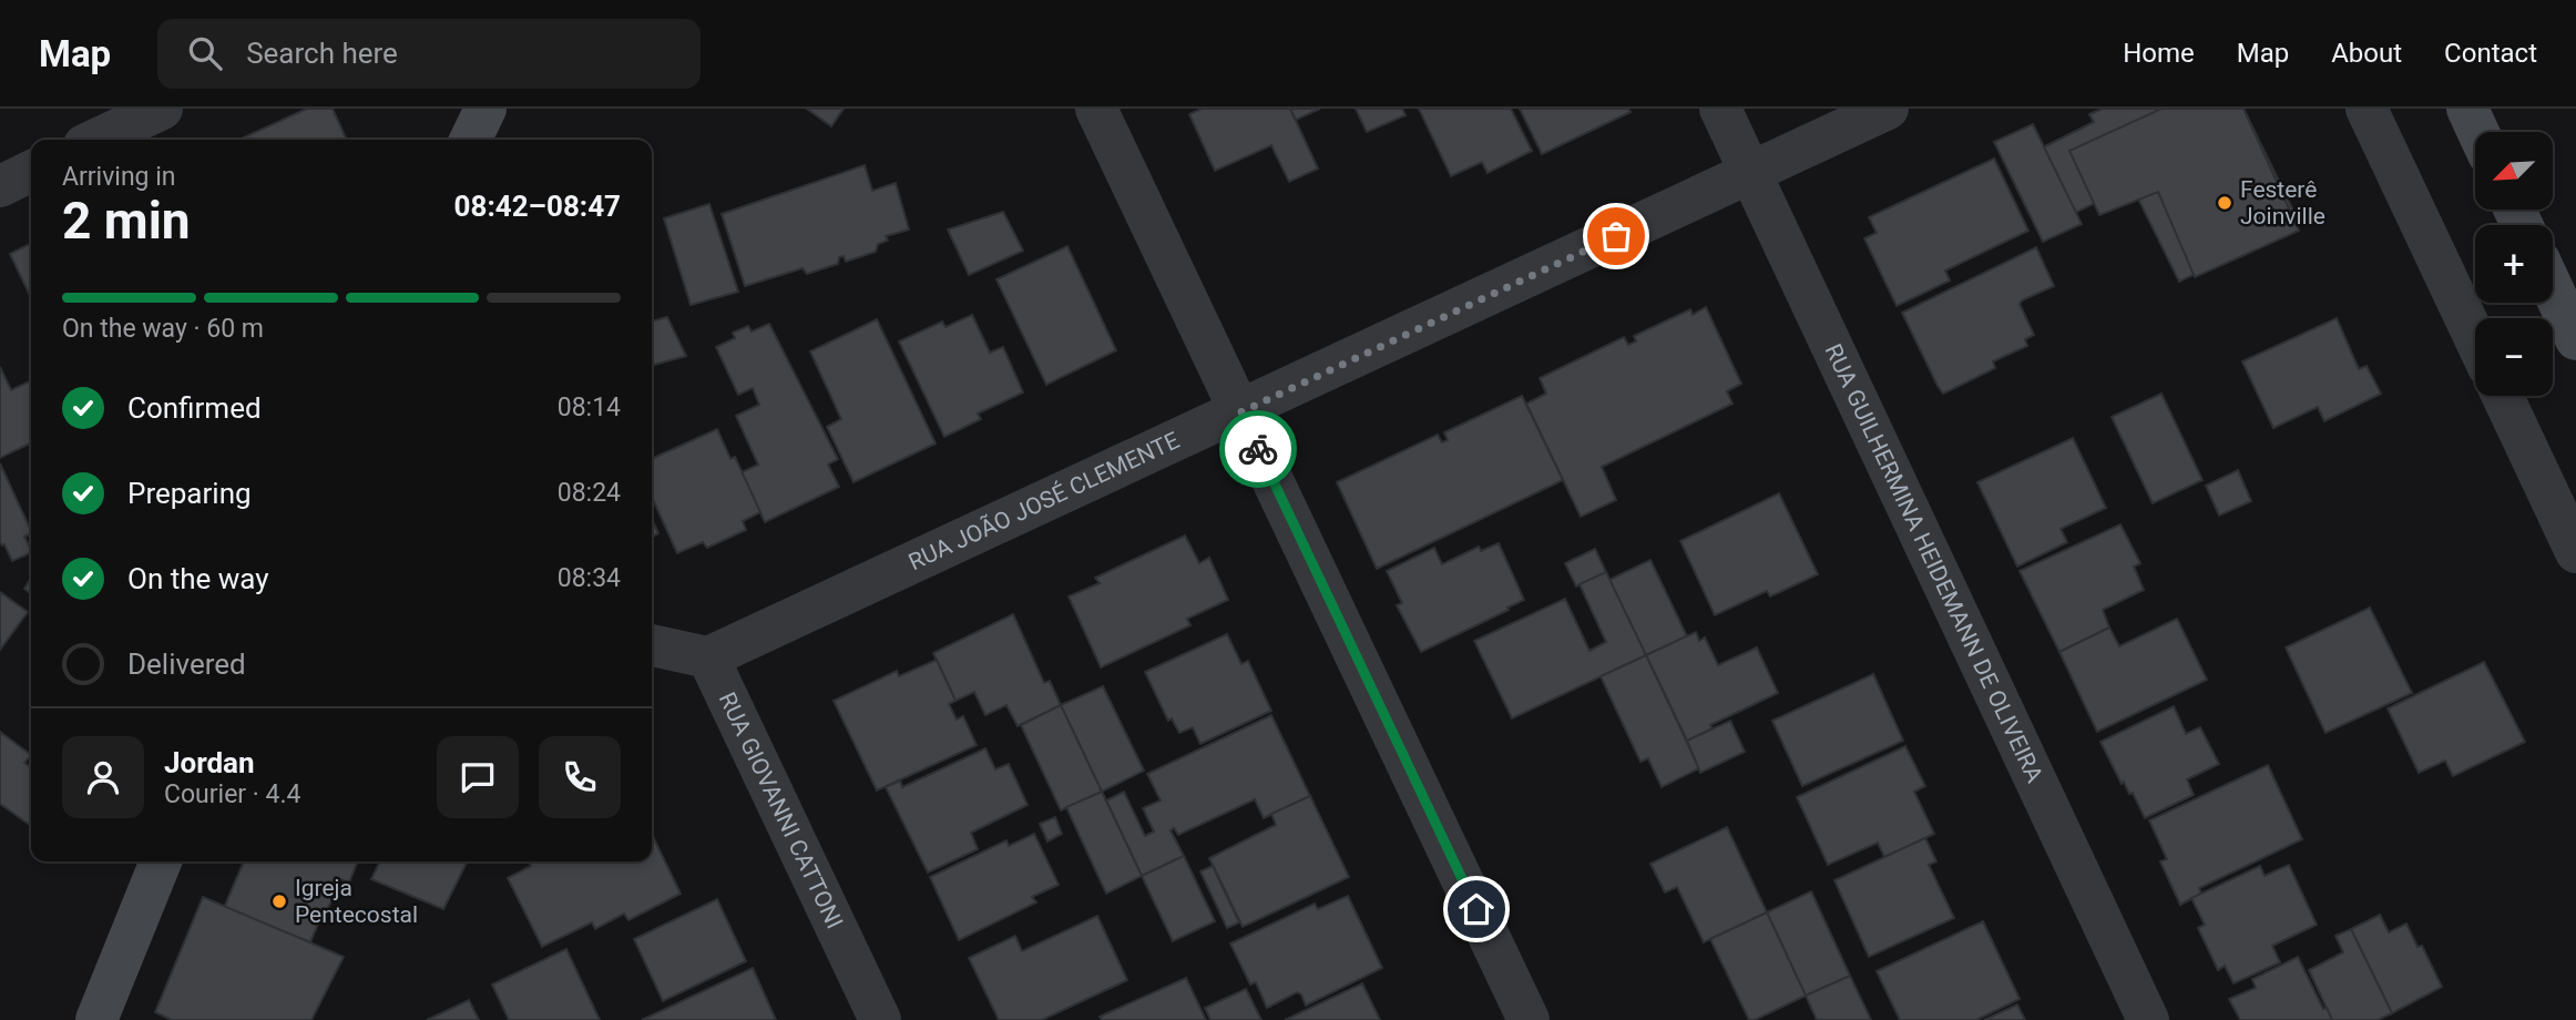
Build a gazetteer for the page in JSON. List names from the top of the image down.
{
  "streets": {
    "street": ["RUA JOÃO JOSÉ CLEMENTE", "RUA GUILHERMINA HEIDEMANN DE OLIVEIRA", "RUA GIOVANNI CATTONI"]
  },
  "crossings": [
    ["RUA JOÃO JOSÉ CLEMENTE", "RUA GUILHERMINA HEIDEMANN DE OLIVEIRA"],
    ["RUA JOÃO JOSÉ CLEMENTE", "RUA GIOVANNI CATTONI"]
  ],
  "places": ["Festerê Joinville", "Igreja Pentecostal"],
  "north": "bottom left",
  "page": {
    "header": "Map",
    "search": "Search here",
    "nav": [
      "Home",
      "Map",
      "About",
      "Contact"
    ],
    "map_buttons": ["+", "−"],
    "heading": ["2 min", "Arriving in", "08:42–08:47"],
    "panel": ["Jordan", "Courier · 4.4"],
    "bar": "On the way · 60 m",
    "list": [
      ["Confirmed", "08:14"],
      ["Preparing", "08:24"],
      ["On the way", "08:34"],
      "Delivered"
    ]
  }
}
